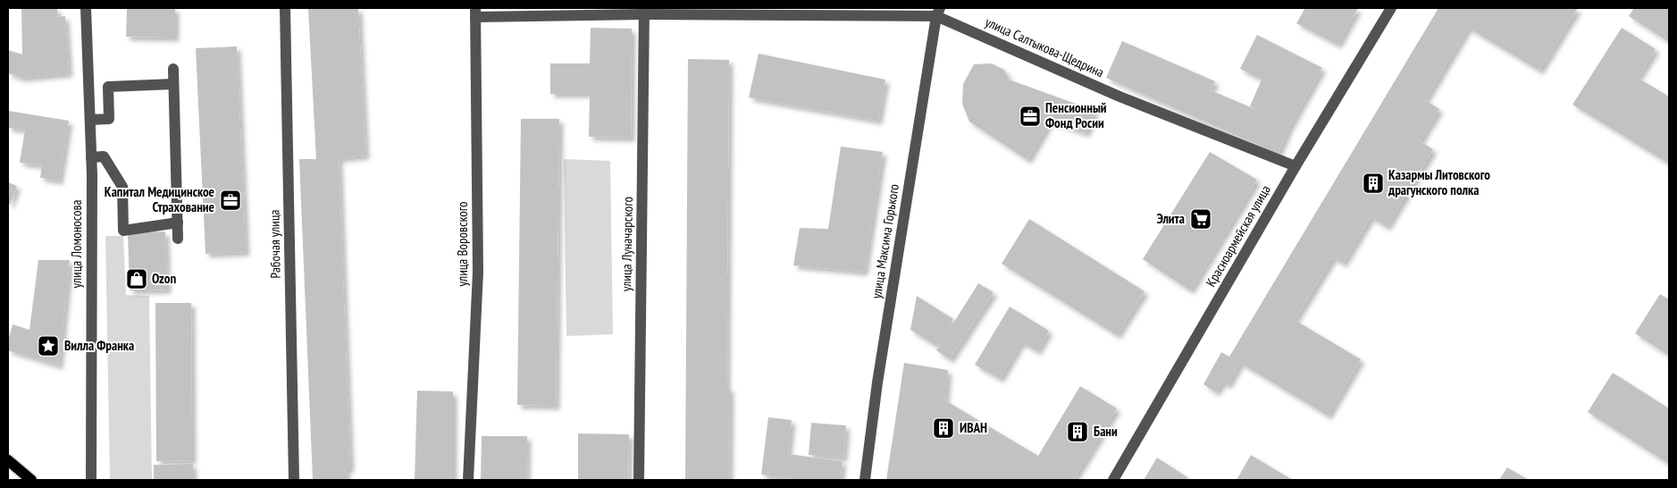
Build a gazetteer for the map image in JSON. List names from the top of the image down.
{
  "streets": {
    "street": [
      "улица Салтыкова-Щедрина",
      "Красноармейская улица",
      "улица Максима Горького",
      "улица Ломоносова",
      "Рабочая улица",
      "улица Воровского",
      "улица Луначарского"
    ]
  },
  "crossings": [
    ["улица Салтыкова-Щедрина", "Красноармейская улица"],
    ["улица Салтыкова-Щедрина", "улица Максима Горького"],
    ["улица Салтыкова-Щедрина", "улица Воровского"],
    ["улица Салтыкова-Щедрина", "улица Луначарского"]
  ],
  "places": {
    "office": ["Пенсионный Фонд Росии", "Капитал Медицинское Страхование"],
    "building": ["Казармы Литовского драгунского полка", "ИВАН", "Бани"],
    "supermarket": ["Элита"],
    "shop": ["Ozon"],
    "place": ["Вилла Франка"]
  }
}
